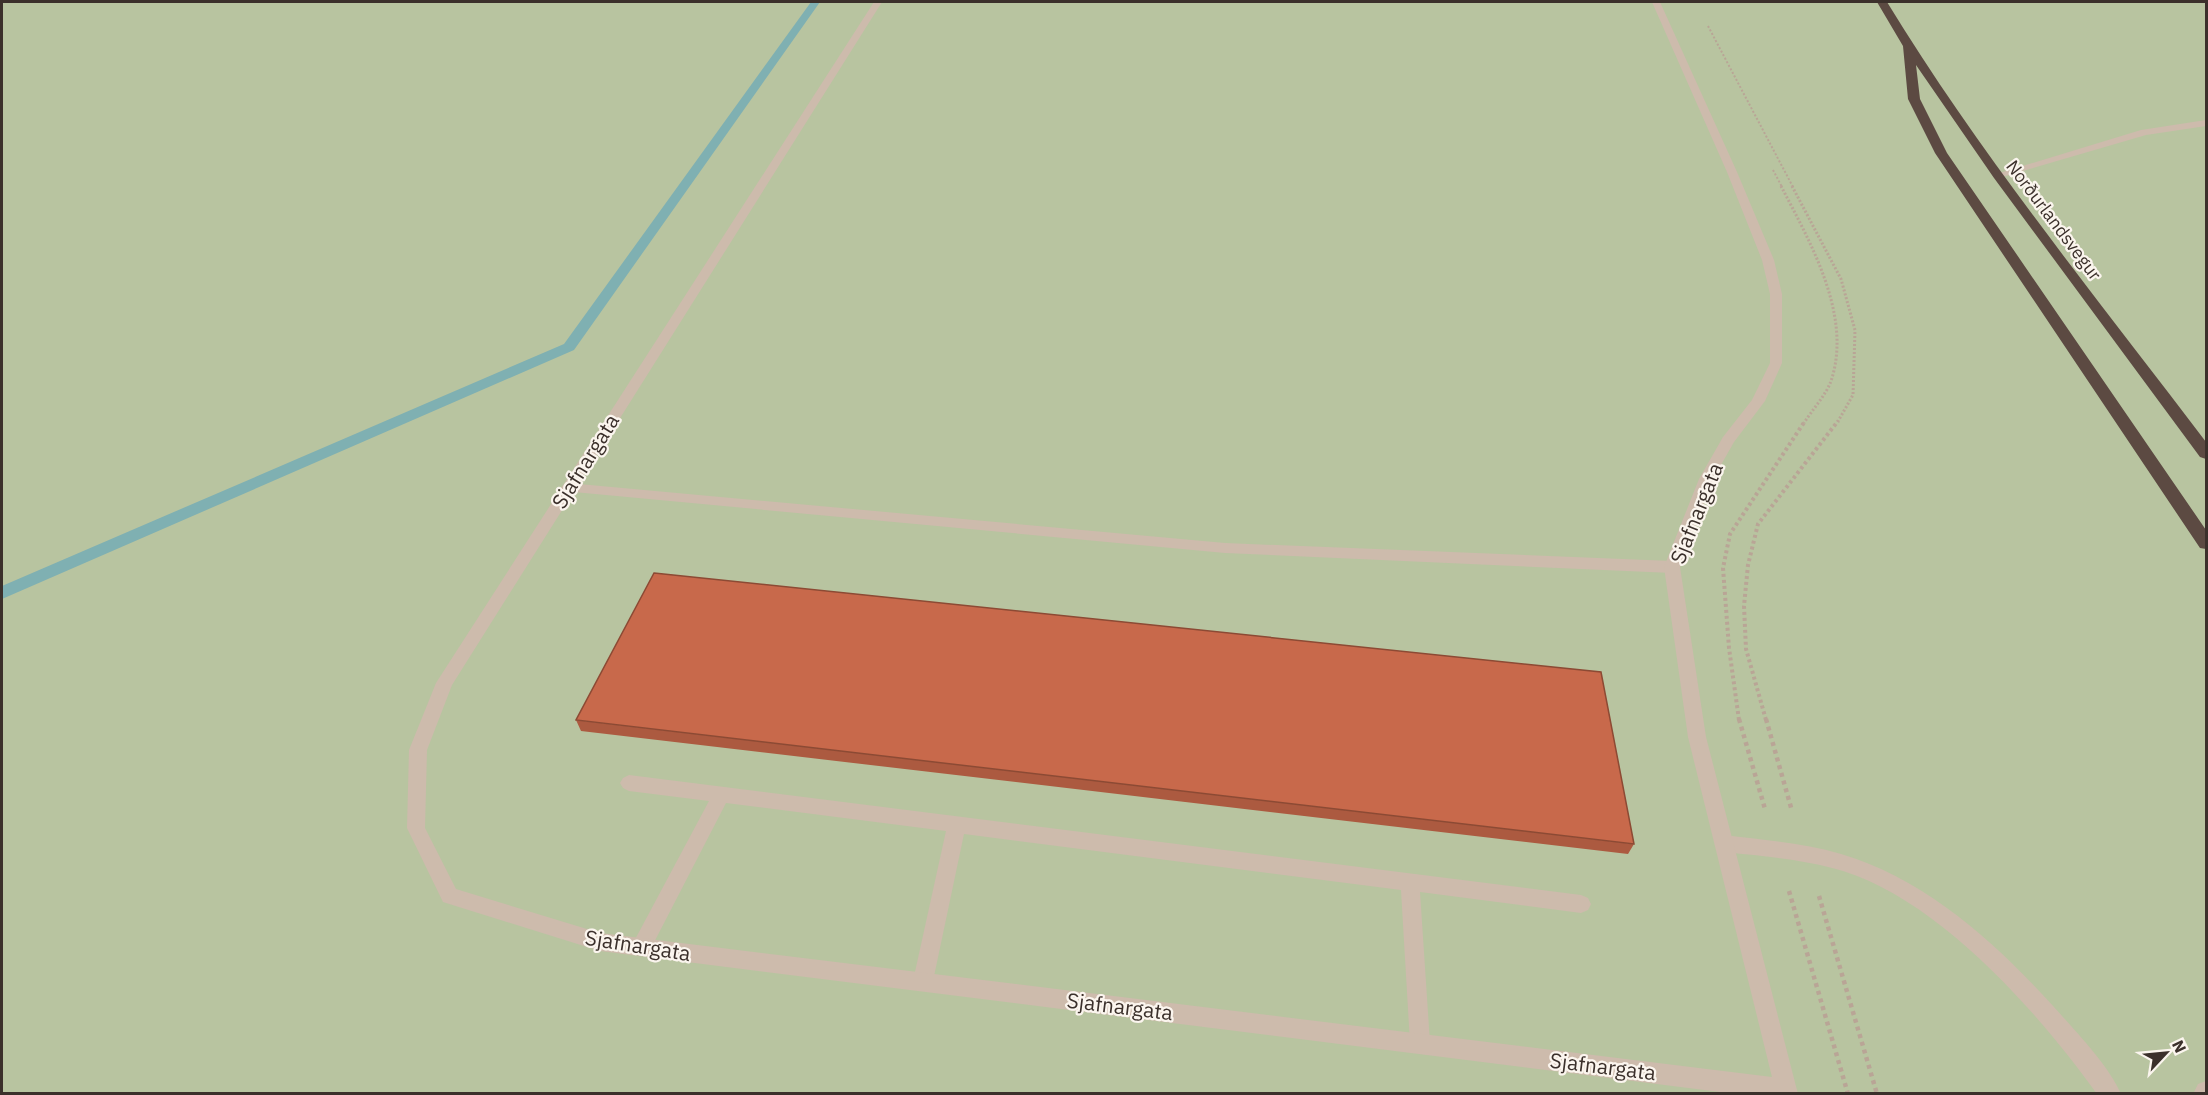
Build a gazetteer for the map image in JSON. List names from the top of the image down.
{
  "streets": {
    "highway": ["Norðurlandsvegur"],
    "street": ["Sjafnargata"]
  },
  "north": "top right"
}
